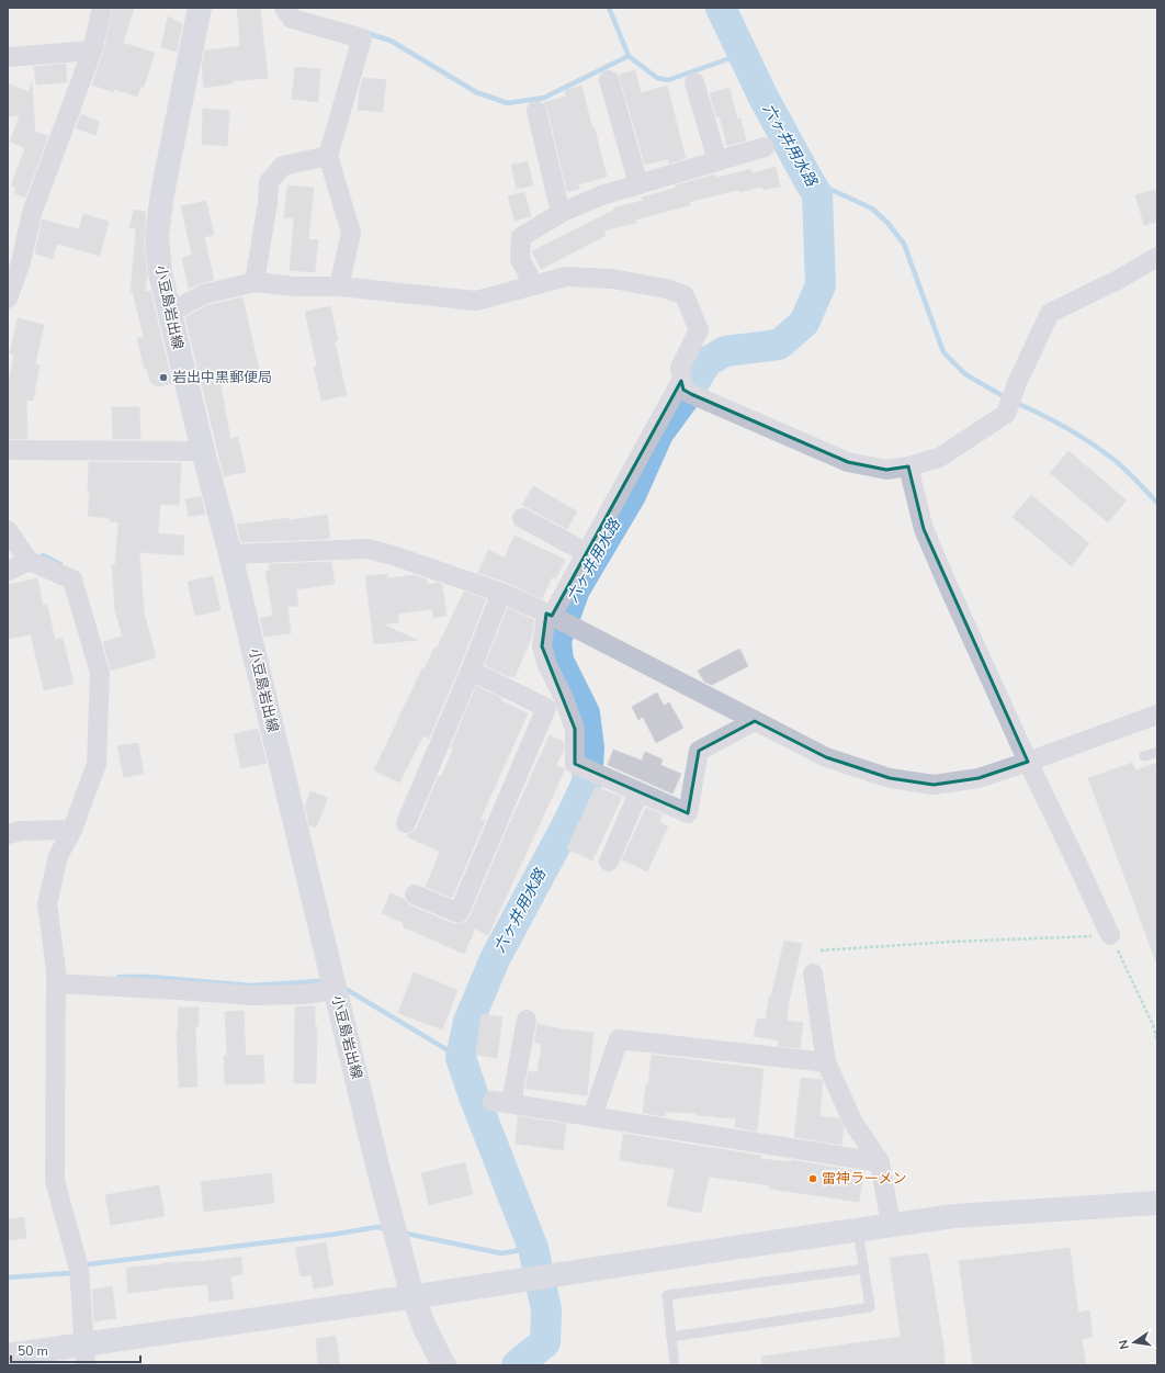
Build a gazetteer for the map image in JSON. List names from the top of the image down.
{
  "streets": {
    "main road": ["小豆島岩出線"]
  },
  "water": ["六ヶ井用水路"],
  "places": ["岩出中黒郵便局", "雷神ラーメン"],
  "scale_bar": "50 m",
  "north": "left"
}
